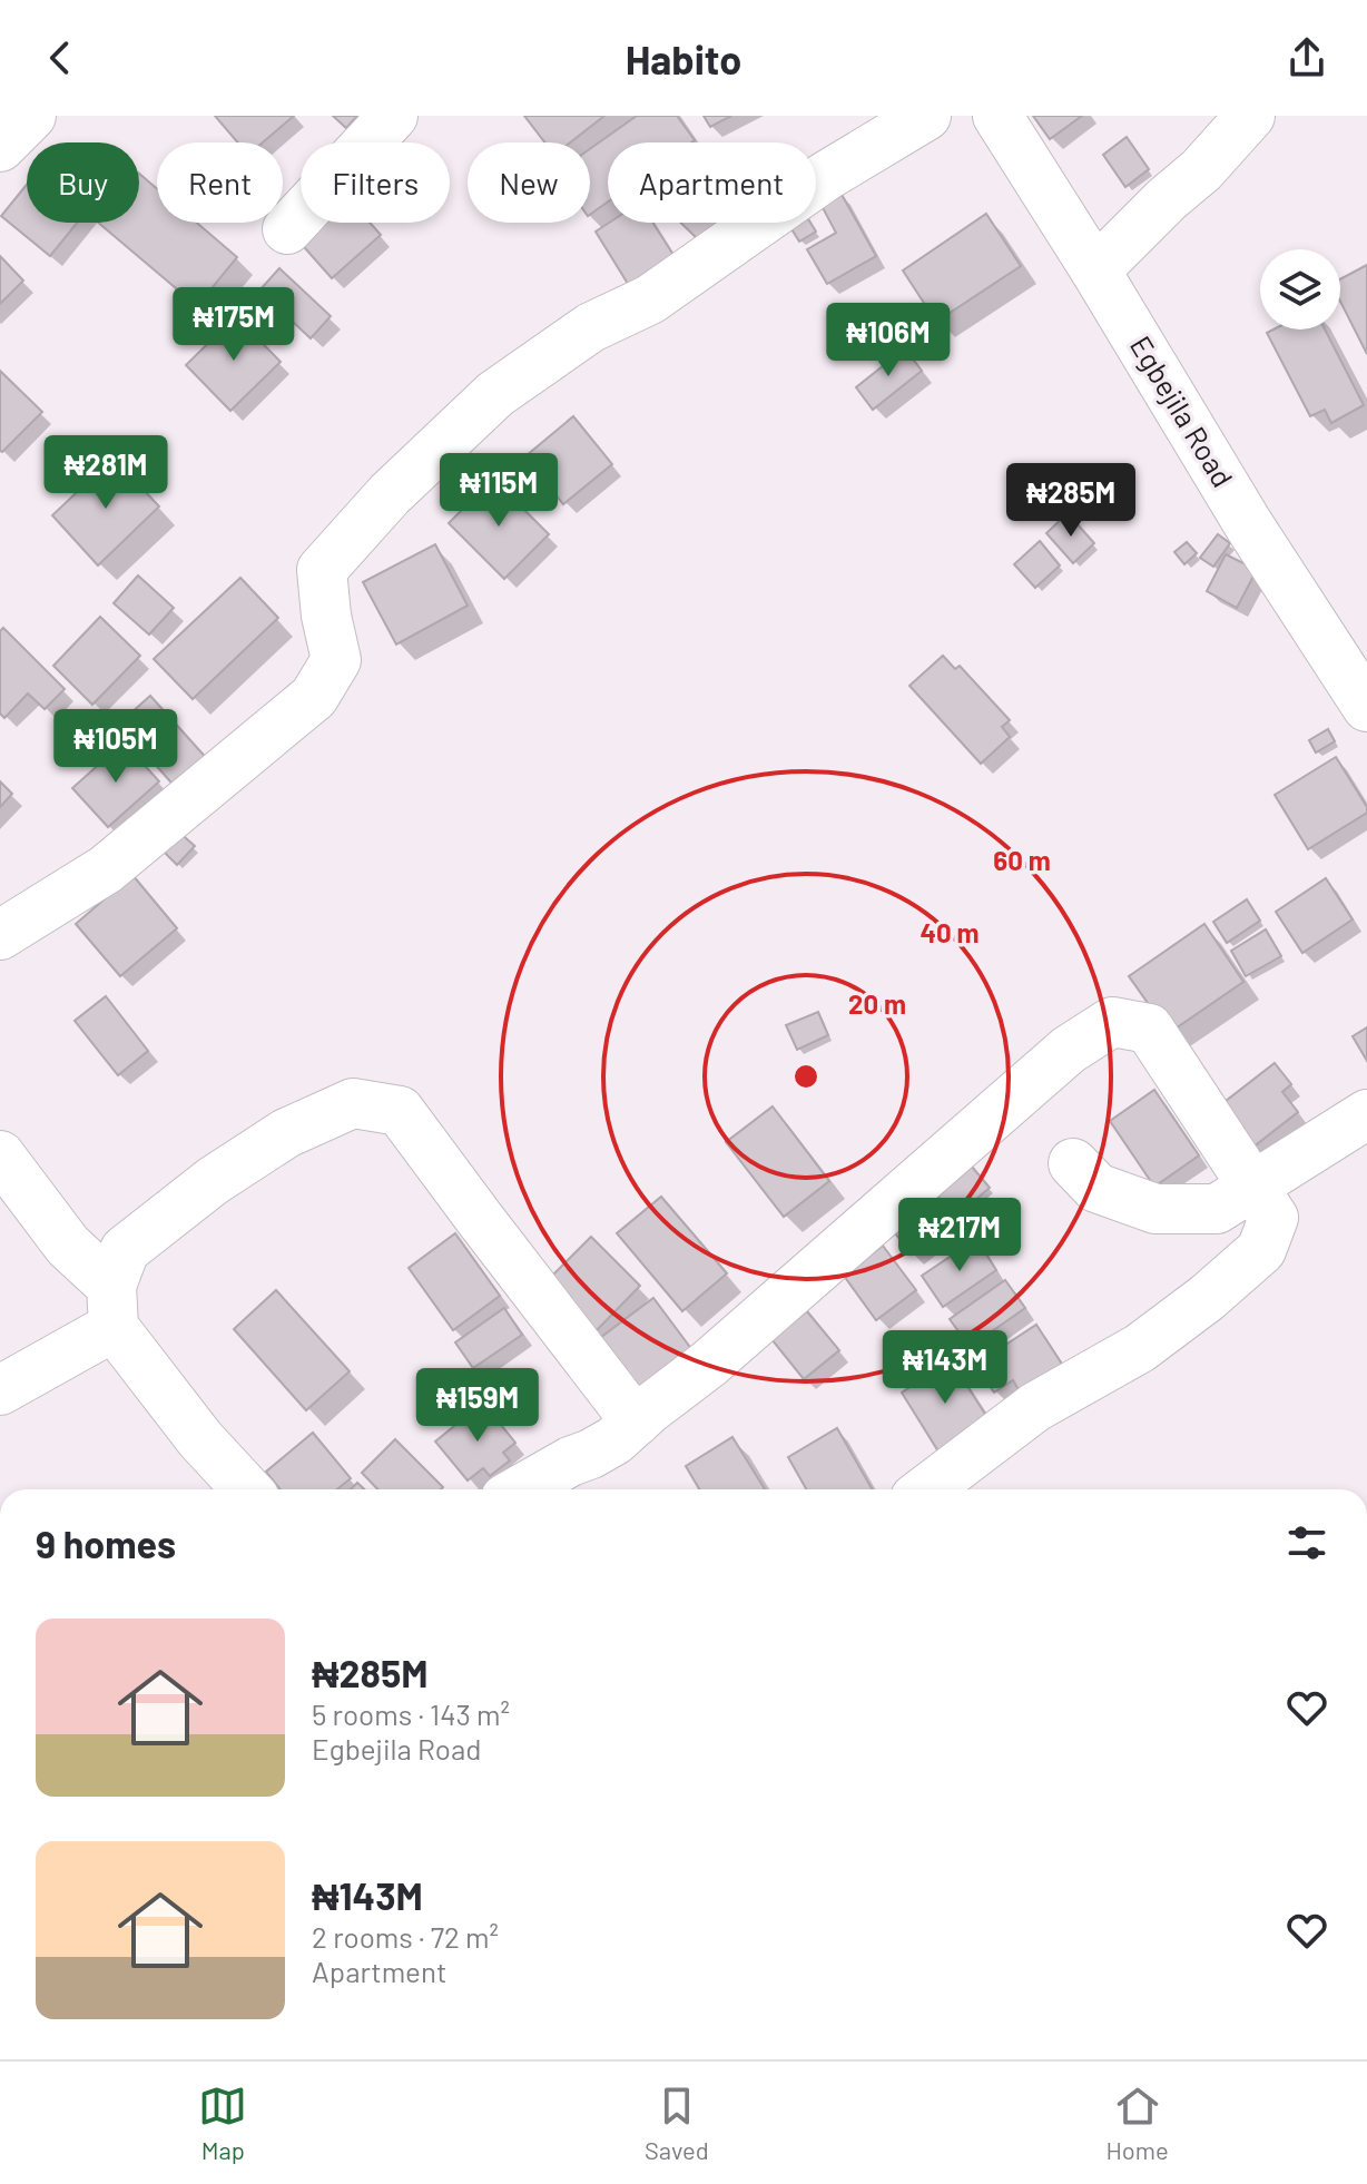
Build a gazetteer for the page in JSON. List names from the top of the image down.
{
  "streets": {
    "street": ["Egbejila Road"]
  },
  "page": {
    "header": "Habito",
    "chip": [
      "Buy",
      "Rent",
      "Filters",
      "New",
      "Apartment"
    ],
    "price": [
      "₦175M",
      "₦106M",
      "₦281M",
      "₦115M",
      "₦285M",
      "₦105M",
      "₦217M",
      "₦143M",
      "₦159M"
    ],
    "heading": "9 homes",
    "list": [
      {
        "name": "₦285M",
        "note": "5 rooms · 143 m² · Egbejila Road"
      },
      {
        "name": "₦143M",
        "note": "2 rooms · 72 m² · Apartment"
      }
    ],
    "tabs": ["Map", "Saved", "Home"]
  },
  "rings": ["60 m", "40 m", "20 m"]
}
